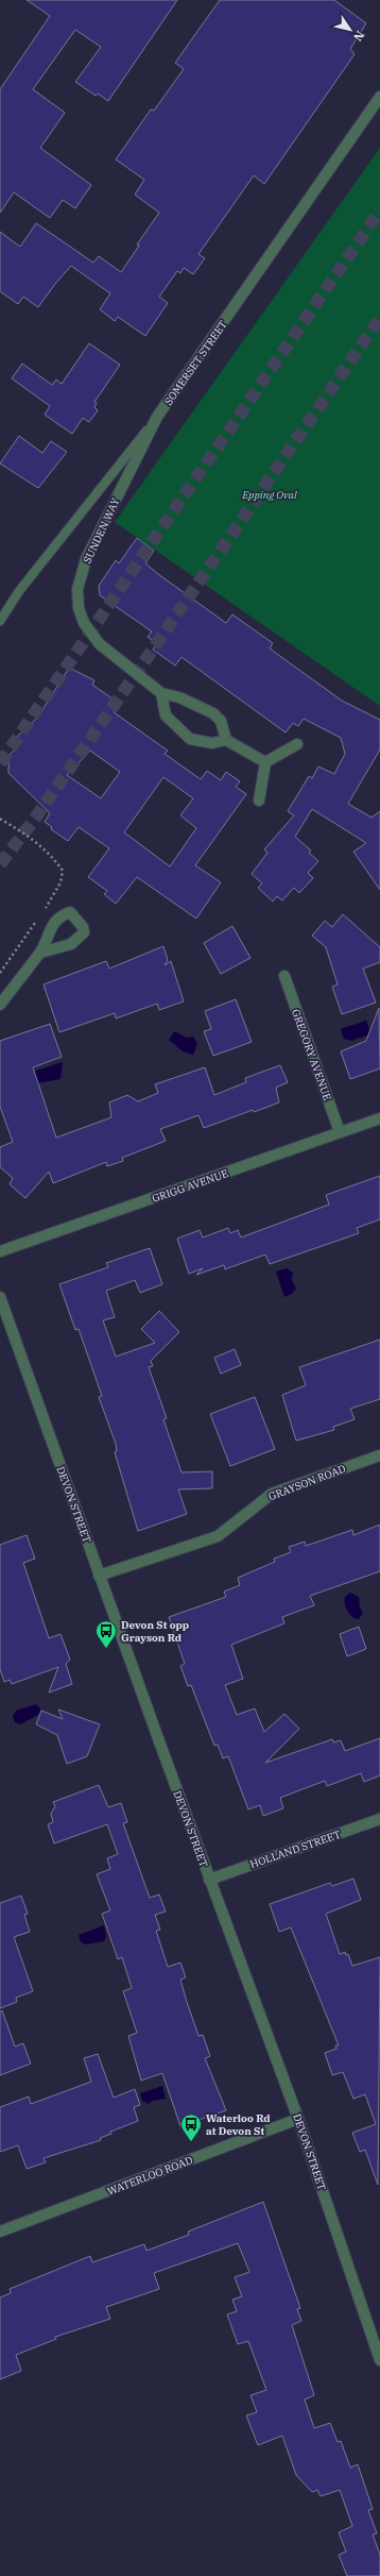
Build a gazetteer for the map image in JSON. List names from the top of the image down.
{
  "streets": {
    "street": [
      "SOMERSET STREET",
      "SUNDEN WAY",
      "GREGORY AVENUE",
      "GRIGG AVENUE",
      "GRAYSON ROAD",
      "DEVON STREET",
      "HOLLAND STREET",
      "WATERLOO ROAD"
    ]
  },
  "crossings": [
    ["SOMERSET STREET", "SUNDEN WAY"],
    ["GREGORY AVENUE", "GRIGG AVENUE"],
    ["GRAYSON ROAD", "DEVON STREET"],
    ["DEVON STREET", "HOLLAND STREET"],
    ["DEVON STREET", "WATERLOO ROAD"]
  ],
  "parks": ["Epping Oval"],
  "places": {
    "bus stop": ["Devon St opp Grayson Rd", "Waterloo Rd at Devon St"]
  },
  "north": "bottom right"
}
